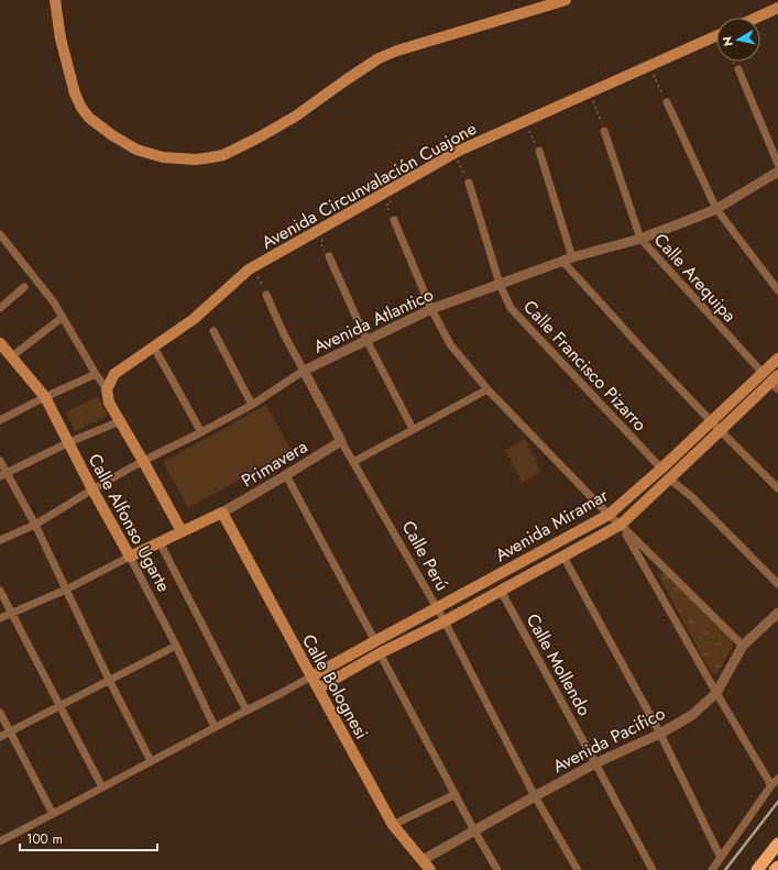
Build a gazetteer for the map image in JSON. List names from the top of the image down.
{
  "streets": {
    "main road": [
      "Avenida Circunvalación Cuajone",
      "Calle Alfonso Ugarte",
      "Avenida Miramar",
      "Calle Bolognesi"
    ],
    "street": [
      "Calle Arequipa",
      "Avenida Atlantico",
      "Calle Francisco Pizarro",
      "Primavera",
      "Calle Perú",
      "Calle Mollendo",
      "Avenida Pacifico"
    ]
  },
  "crossings": [
    ["Calle Arequipa", "Avenida Atlantico"],
    ["Calle Arequipa", "Avenida Miramar"],
    ["Avenida Atlantico", "Calle Francisco Pizarro"],
    ["Avenida Atlantico", "Calle Alfonso Ugarte"],
    ["Avenida Atlantico", "Calle Perú"],
    ["Calle Francisco Pizarro", "Avenida Miramar"],
    ["Primavera", "Calle Perú"],
    ["Primavera", "Calle Bolognesi"],
    ["Avenida Miramar", "Calle Perú"],
    ["Avenida Miramar", "Calle Mollendo"],
    ["Avenida Miramar", "Calle Bolognesi"],
    ["Calle Perú", "Avenida Pacifico"],
    ["Calle Mollendo", "Avenida Pacifico"],
    ["Calle Bolognesi", "Avenida Pacifico"]
  ],
  "scale_bar": "100 m",
  "north": "left"
}
